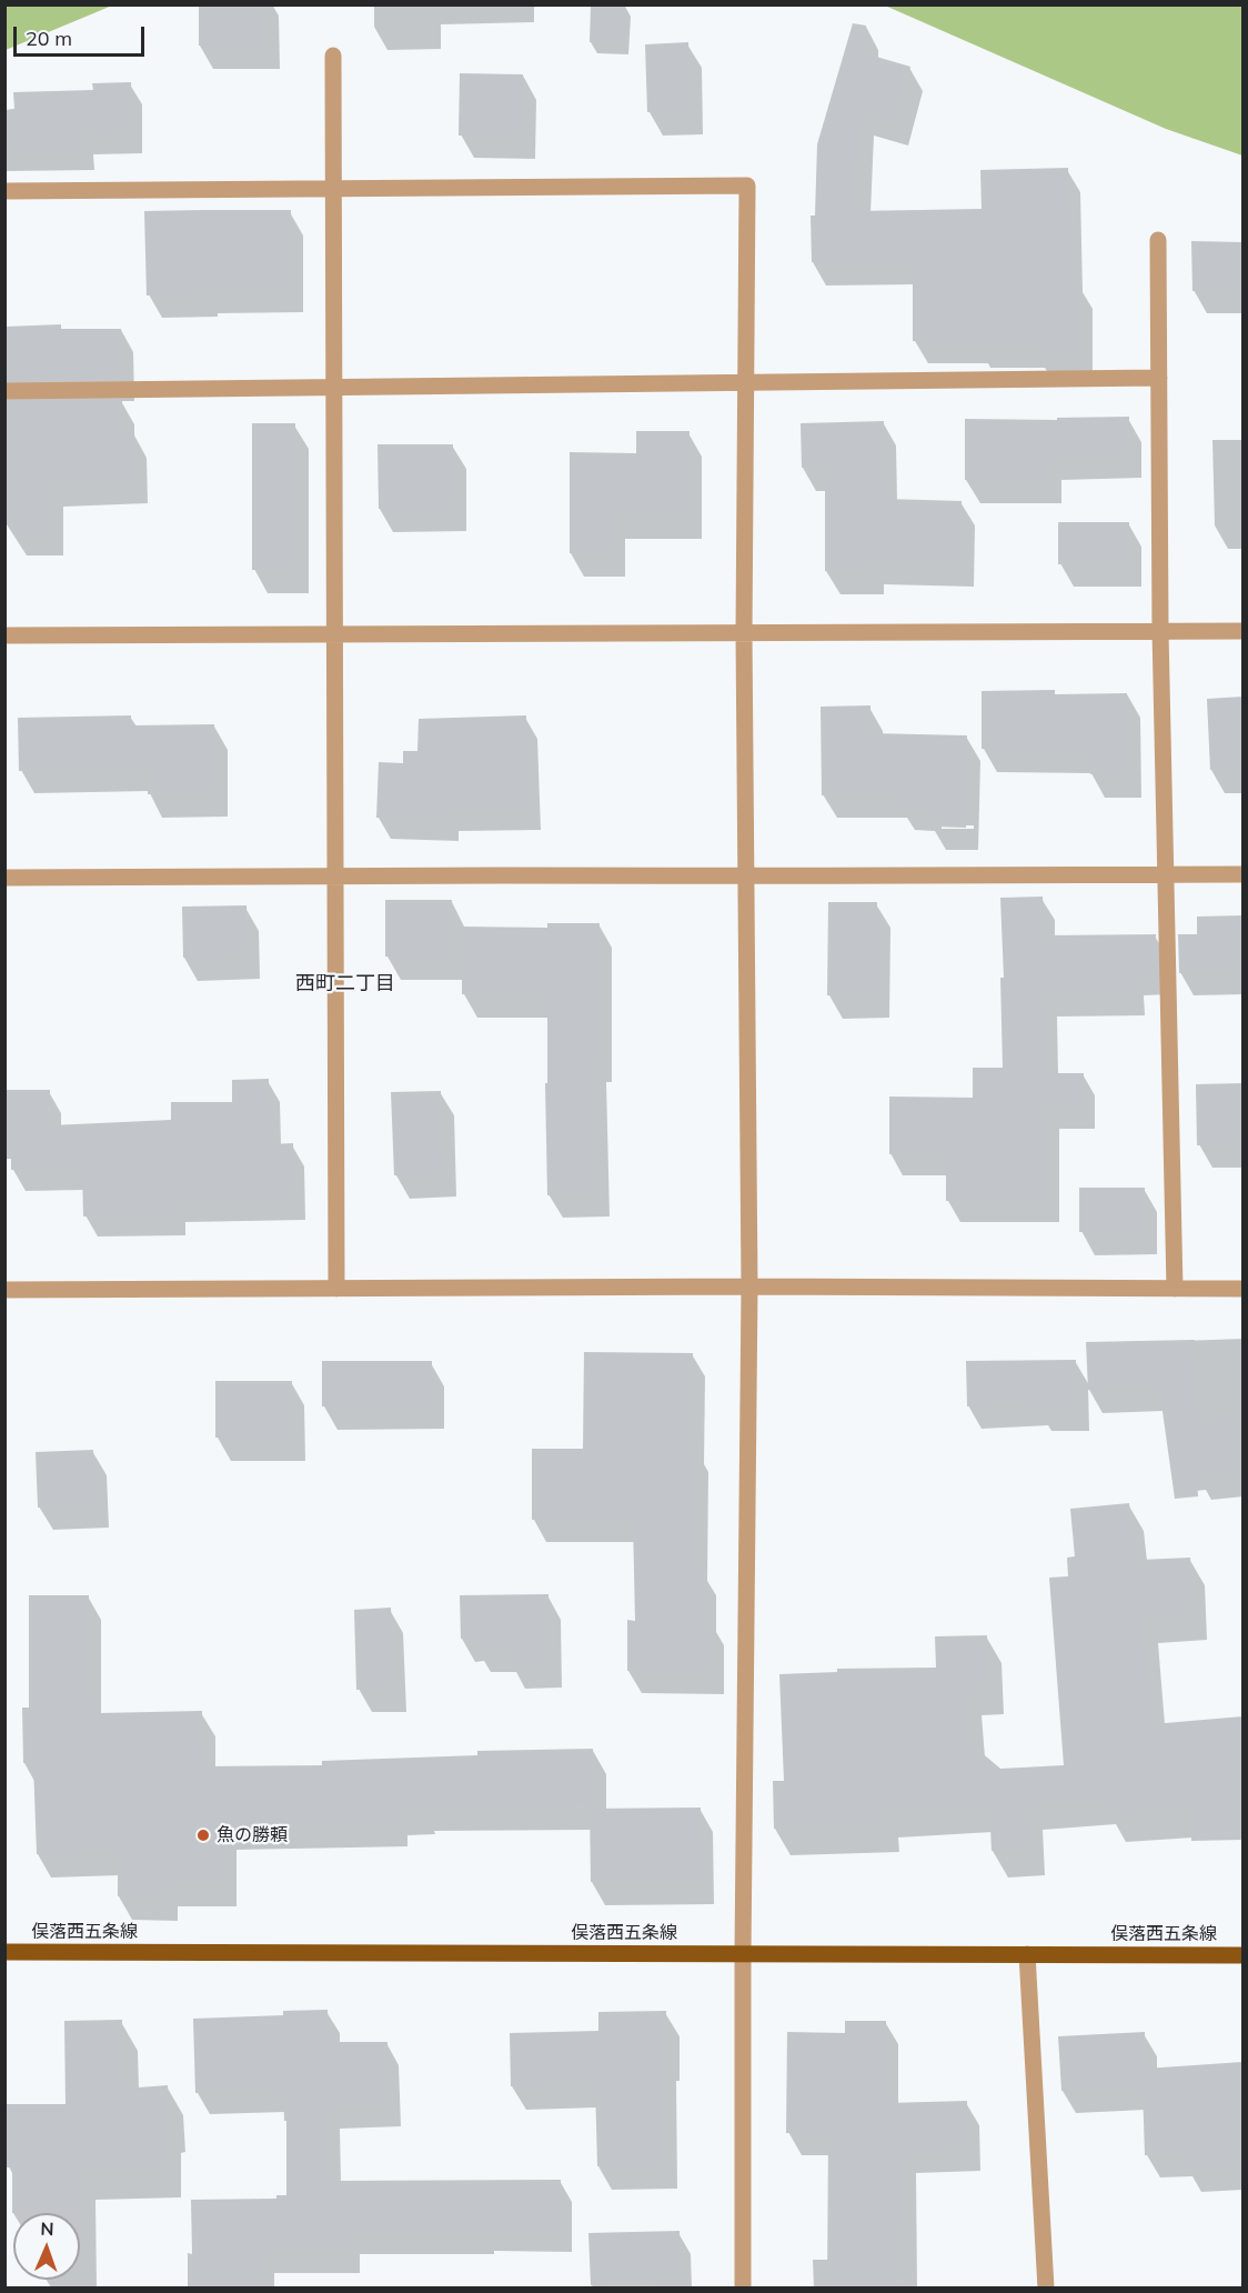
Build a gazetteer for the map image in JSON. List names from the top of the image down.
{
  "streets": {
    "main road": ["俣落西五条線"]
  },
  "districts": ["西町二丁目"],
  "places": ["魚の勝頼"],
  "scale_bar": "20 m",
  "north": "top"
}
